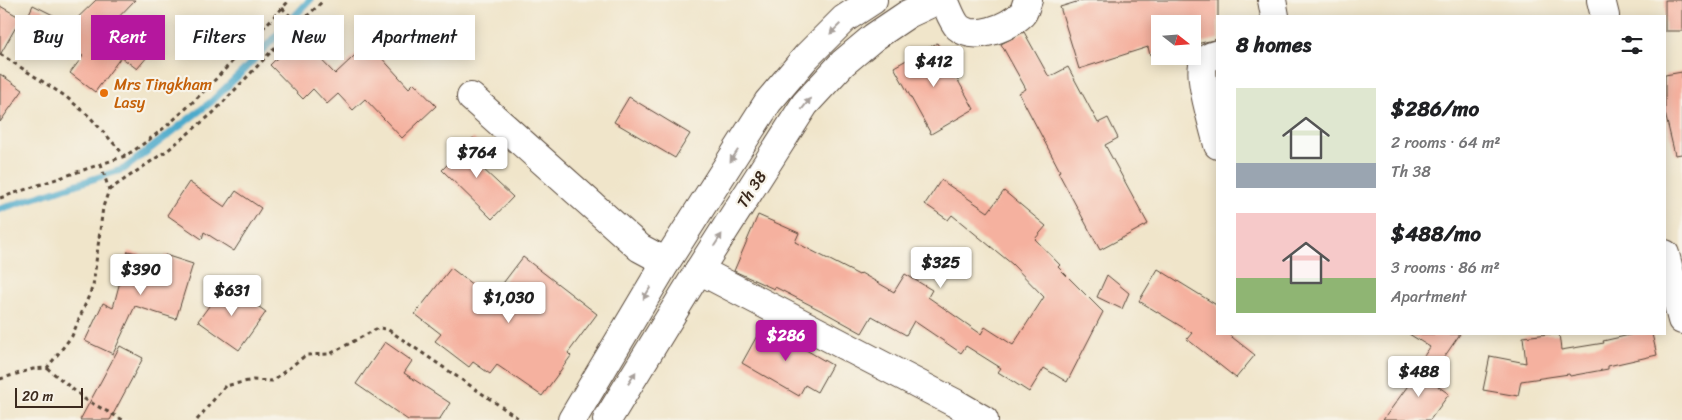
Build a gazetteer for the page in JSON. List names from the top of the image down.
{
  "streets": {
    "street": ["Th 38"]
  },
  "places": ["Mrs Tingkham Lasy"],
  "scale_bar": "20 m",
  "north": "right",
  "page": {
    "chip": [
      "Buy",
      "Rent",
      "Filters",
      "New",
      "Apartment"
    ],
    "heading": "8 homes",
    "price": [
      "$412",
      "$764",
      "$325",
      "$390",
      "$631",
      "$1,030",
      "$286",
      "$488"
    ],
    "list": [
      {
        "name": "$286/mo",
        "note": "2 rooms · 64 m² · Th 38"
      },
      {
        "name": "$488/mo",
        "note": "3 rooms · 86 m² · Apartment"
      }
    ],
    "scale": "20 m"
  }
}
